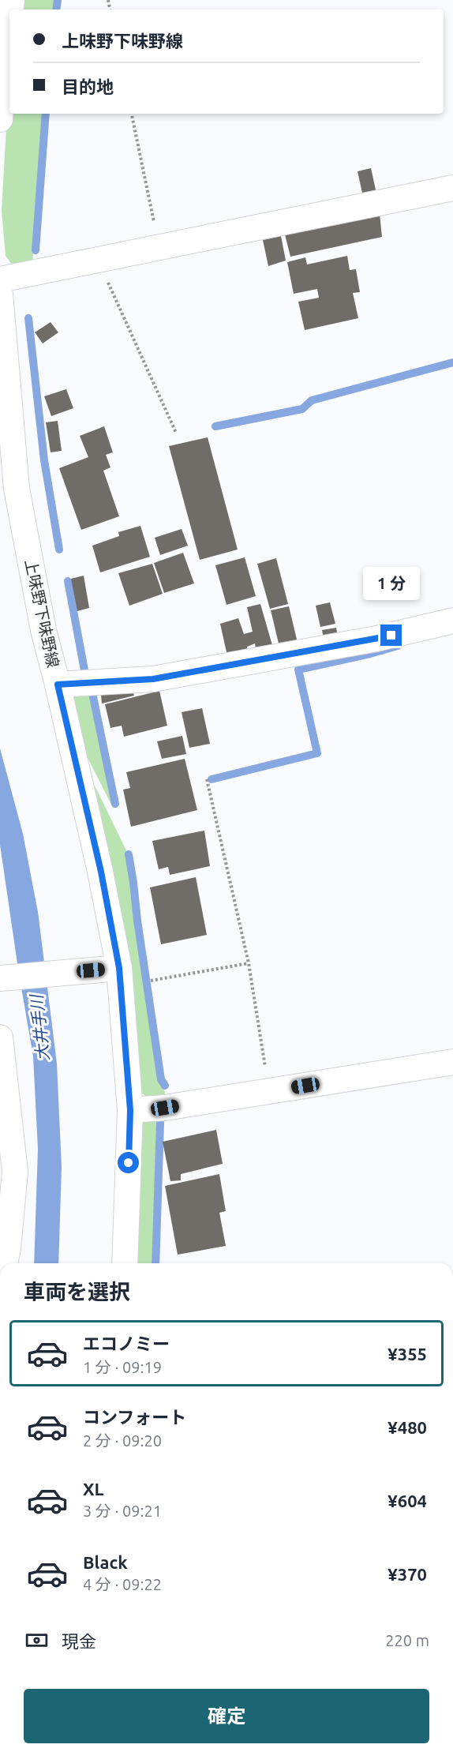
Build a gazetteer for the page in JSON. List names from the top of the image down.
{
  "streets": {
    "street": ["上味野下味野線"]
  },
  "water": ["大井手川"],
  "page": {
    "banner": ["上味野下味野線", "目的地"],
    "bubble": "1 分",
    "heading": "車両を選択",
    "list": [
      {
        "name": "エコノミー",
        "note": "1 分 · 09:19",
        "value": "¥355"
      },
      {
        "name": "コンフォート",
        "note": "2 分 · 09:20",
        "value": "¥480"
      },
      {
        "name": "XL",
        "note": "3 分 · 09:21",
        "value": "¥604"
      },
      {
        "name": "Black",
        "note": "4 分 · 09:22",
        "value": "¥370"
      }
    ],
    "pay": ["現金", "220 m"],
    "buttons": "確定"
  }
}
